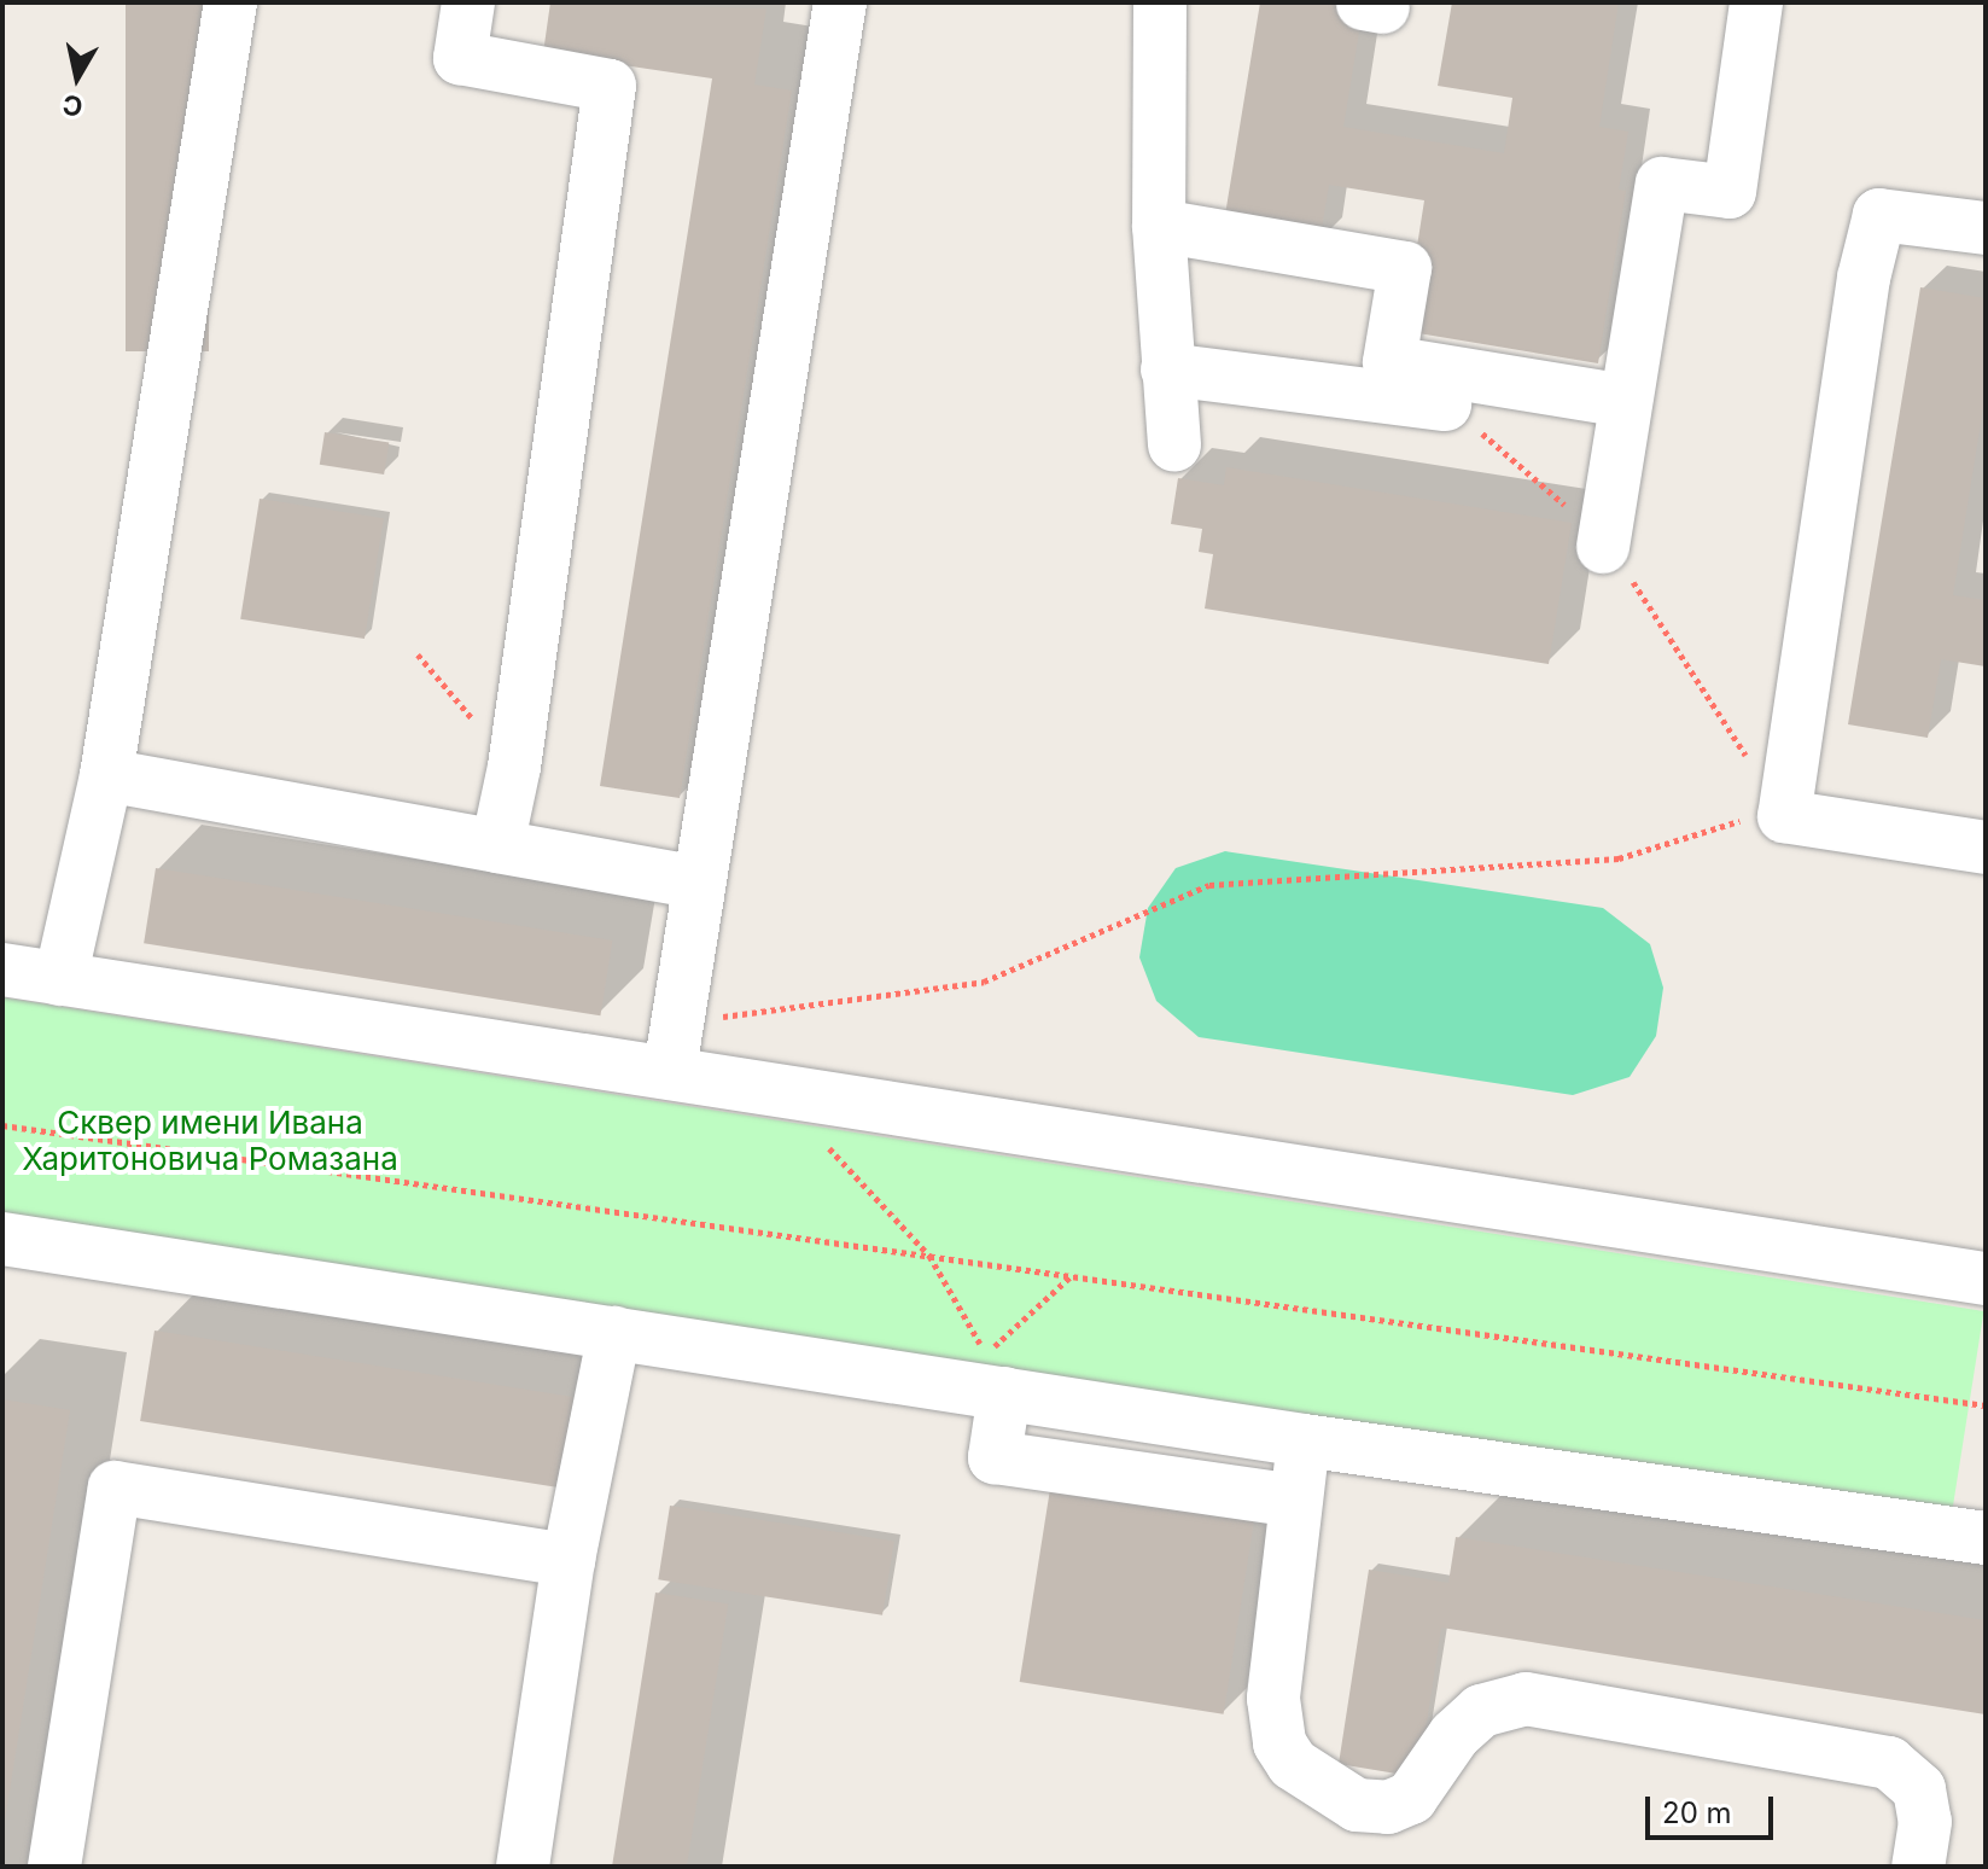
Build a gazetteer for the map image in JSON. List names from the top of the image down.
{
  "parks": ["Сквер имени Ивана Харитоновича Ромазана"],
  "scale_bar": "20 m",
  "north": "bottom"
}
